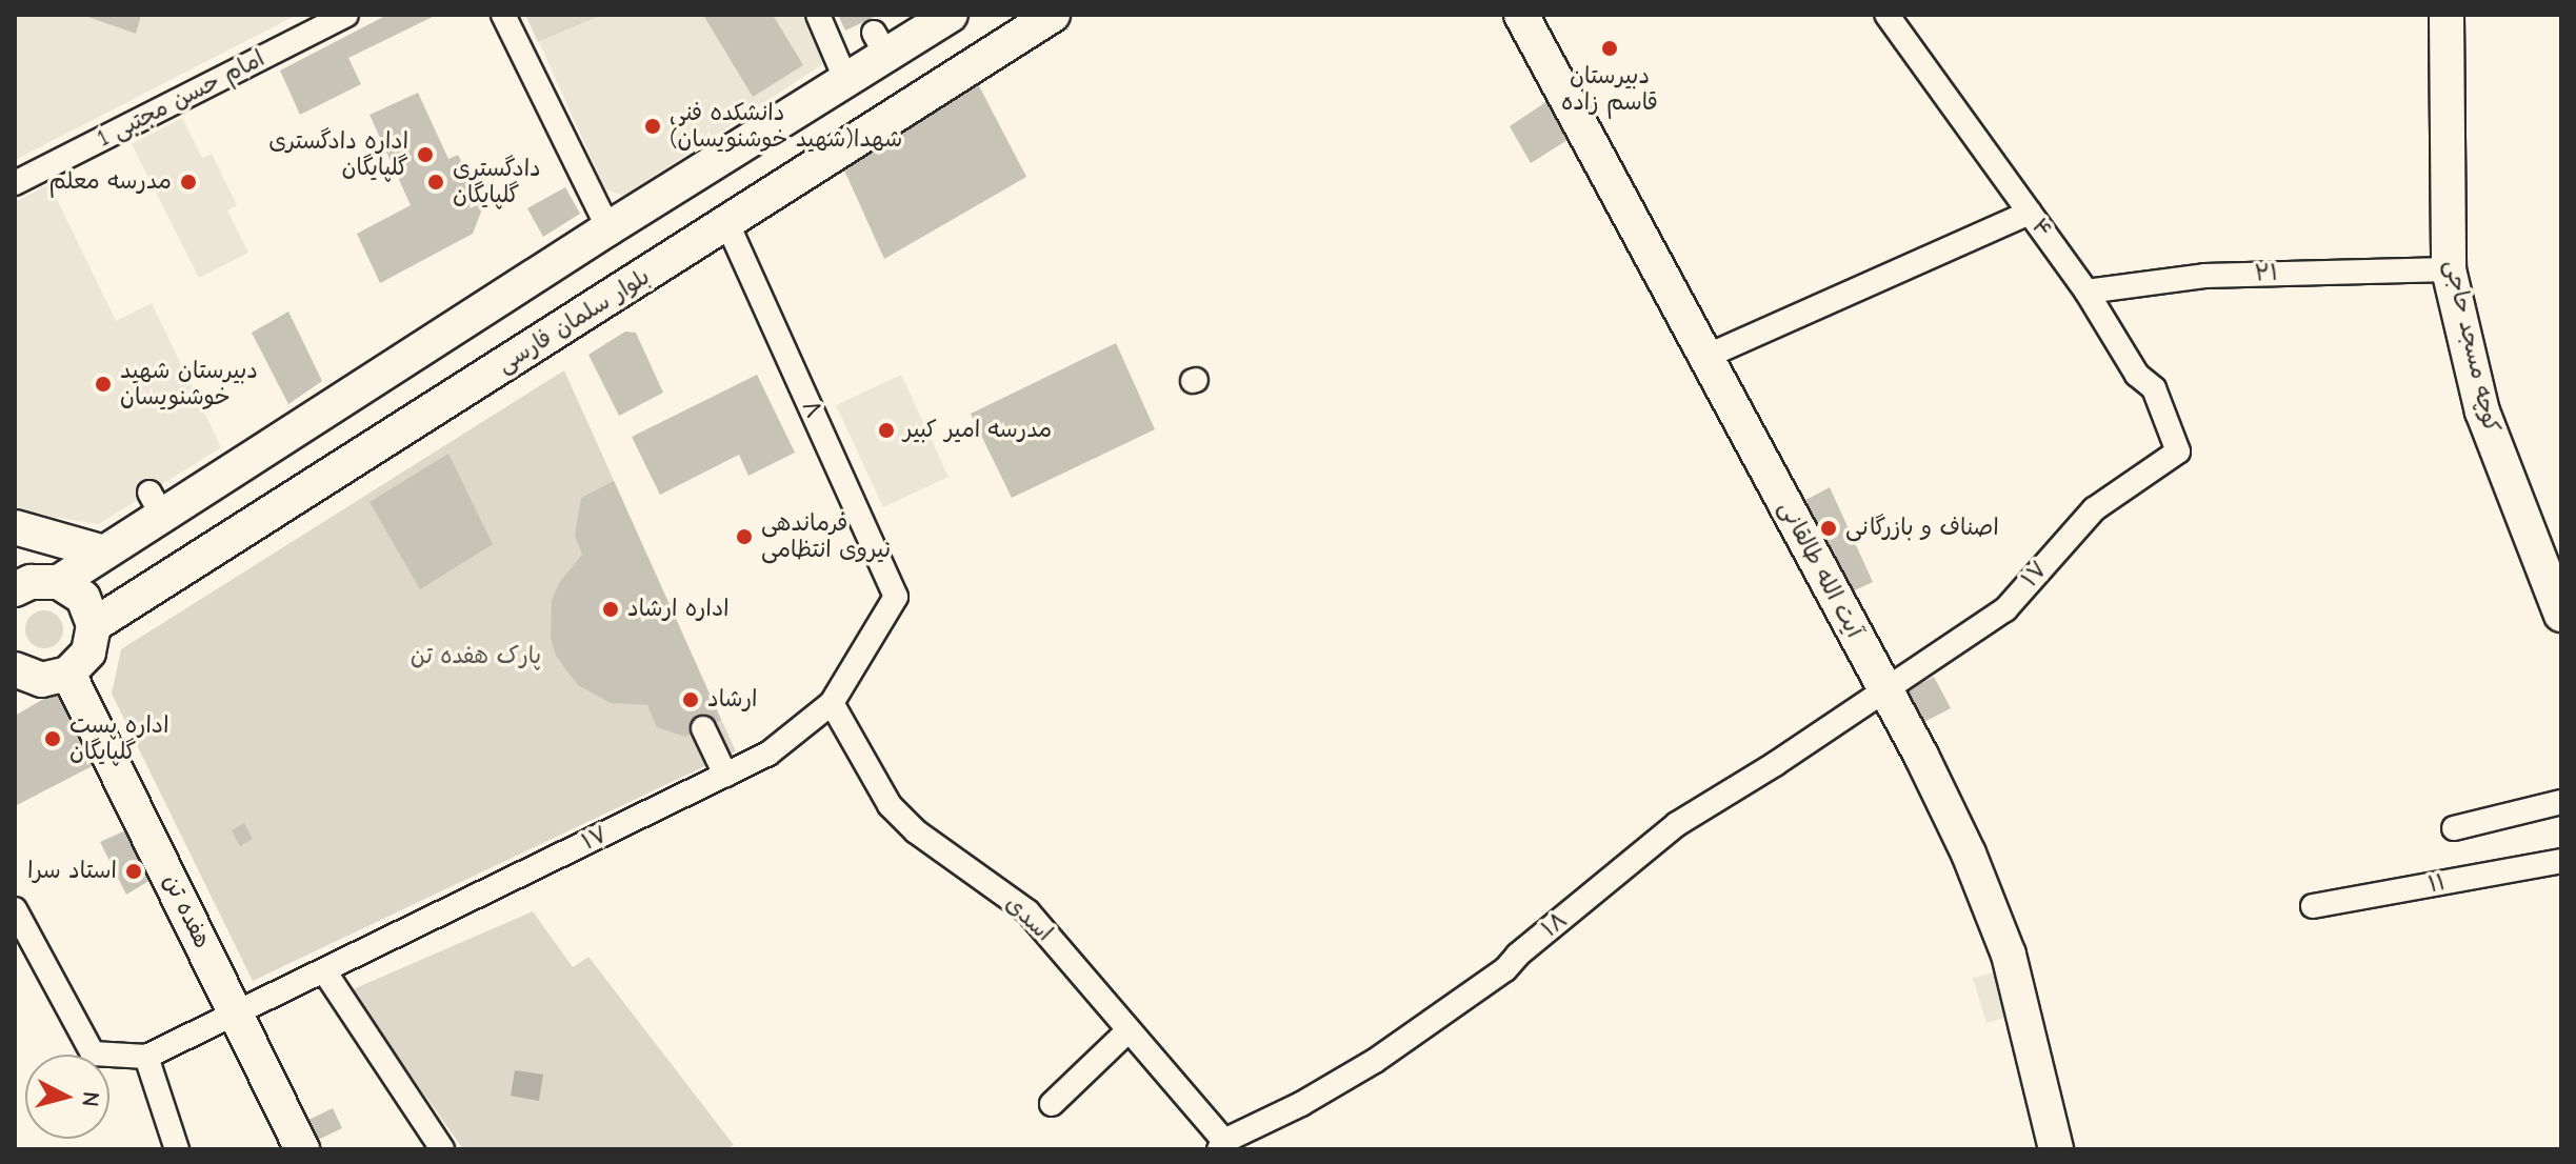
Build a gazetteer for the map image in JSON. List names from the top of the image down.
{
  "streets": {
    "main road": [
      "بلوار سلمان فارسی",
      "کوچه مسجد حاجی",
      "آیت الله طالقانی",
      "هفده تن"
    ],
    "street": [
      "امام حسن مجتبی 1",
      "۴",
      "۲۱",
      "۸",
      "۱۷",
      "۱۱",
      "اسدی",
      "۱۸"
    ]
  },
  "crossings": [
    ["۴", "۲۱"],
    ["۴", "۱۷"],
    ["۲۱", "کوچه مسجد حاجی"],
    ["بلوار سلمان فارسی", "۸"],
    ["۸", "۱۷"],
    ["آیت الله طالقانی", "۱۷"],
    ["آیت الله طالقانی", "۱۸"],
    ["۱۷", "هفده تن"],
    ["۱۷", "اسدی"],
    ["۱۷", "۱۸"],
    ["اسدی", "۱۸"]
  ],
  "parks": ["پارک هفده تن"],
  "places": [
    "دبیرستان قاسم زاده",
    "دانشکده فنی شهدا(شهید خوشنویسان)",
    "اداره دادگستری گلپایگان",
    "مدرسه معلم",
    "دادگستری گلپایگان",
    "دبیرستان شهید خوشنویسان",
    "مدرسه امیر کبیر",
    "اصناف و بازرگانی",
    "فرماندهی نیروی انتظامی",
    "اداره ارشاد",
    "ارشاد",
    "اداره پست گلپایگان",
    "استاد سرا"
  ],
  "north": "right"
}
